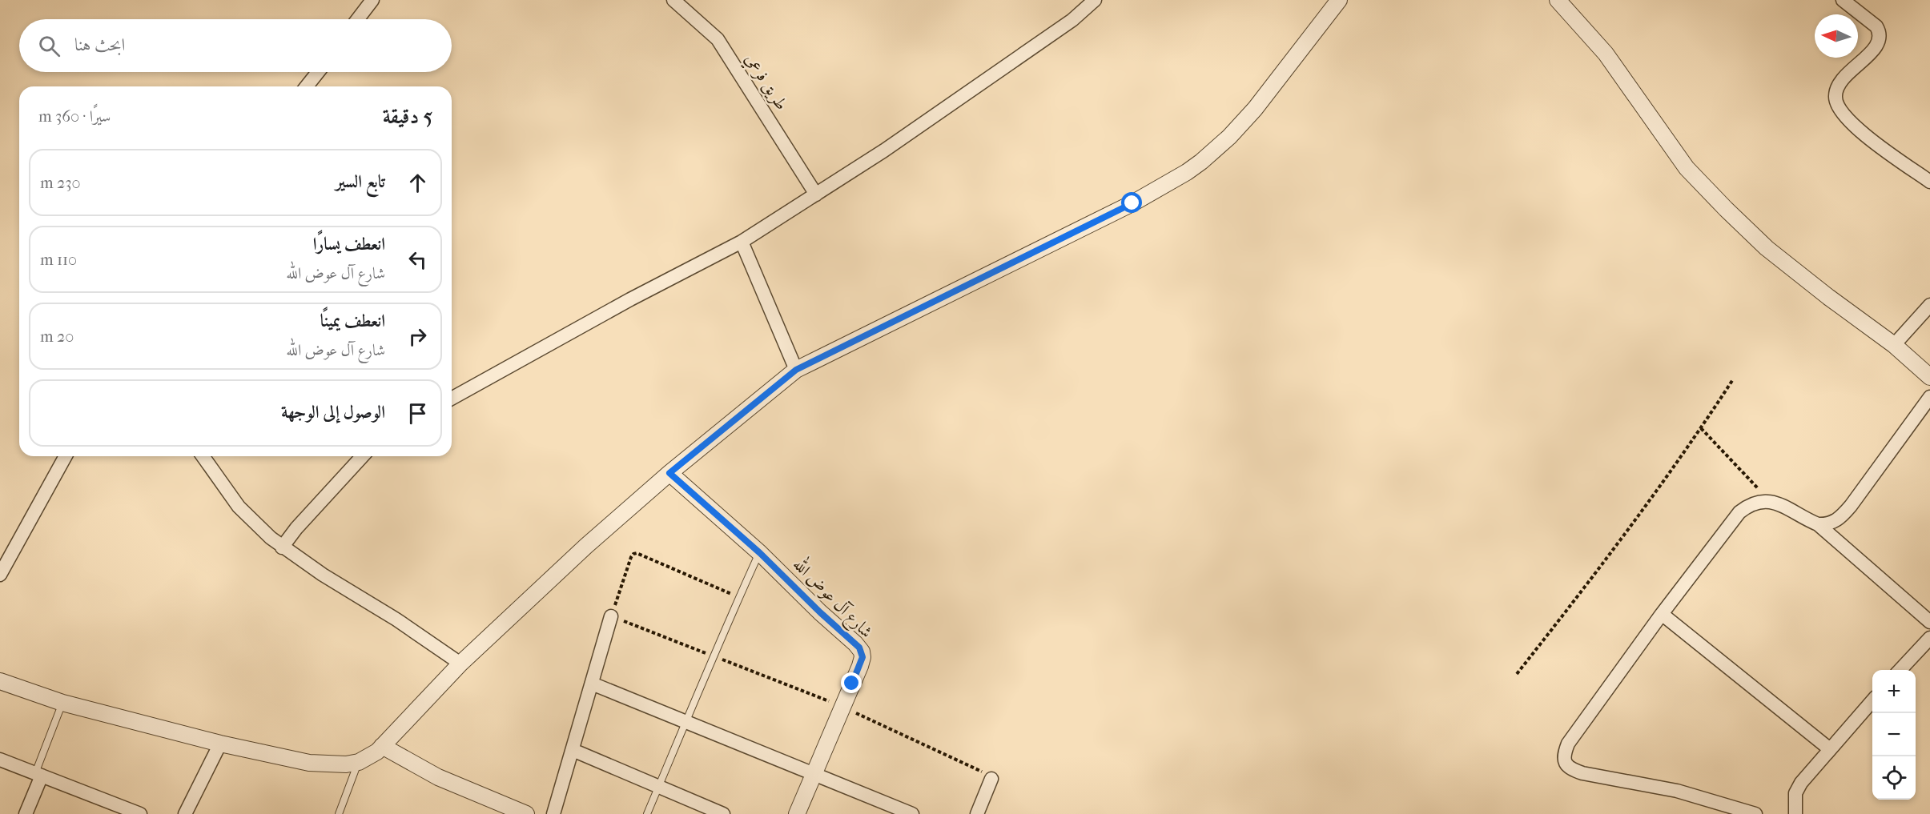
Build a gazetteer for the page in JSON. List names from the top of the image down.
{
  "streets": {
    "street": ["طريق فرعي", "شارع آل عوض الله"]
  },
  "north": "left",
  "page": {
    "search": "ابحث هنا",
    "heading": ["5 دقيقة", "سيرًا · 360 m"],
    "list": [
      ["تابع السير", "230 m"],
      ["انعطف يسارًا", "شارع آل عوض الله", "110 m"],
      ["انعطف يمينًا", "شارع آل عوض الله", "20 m"],
      "الوصول إلى الوجهة"
    ],
    "map_buttons": ["+", "−"]
  }
}
